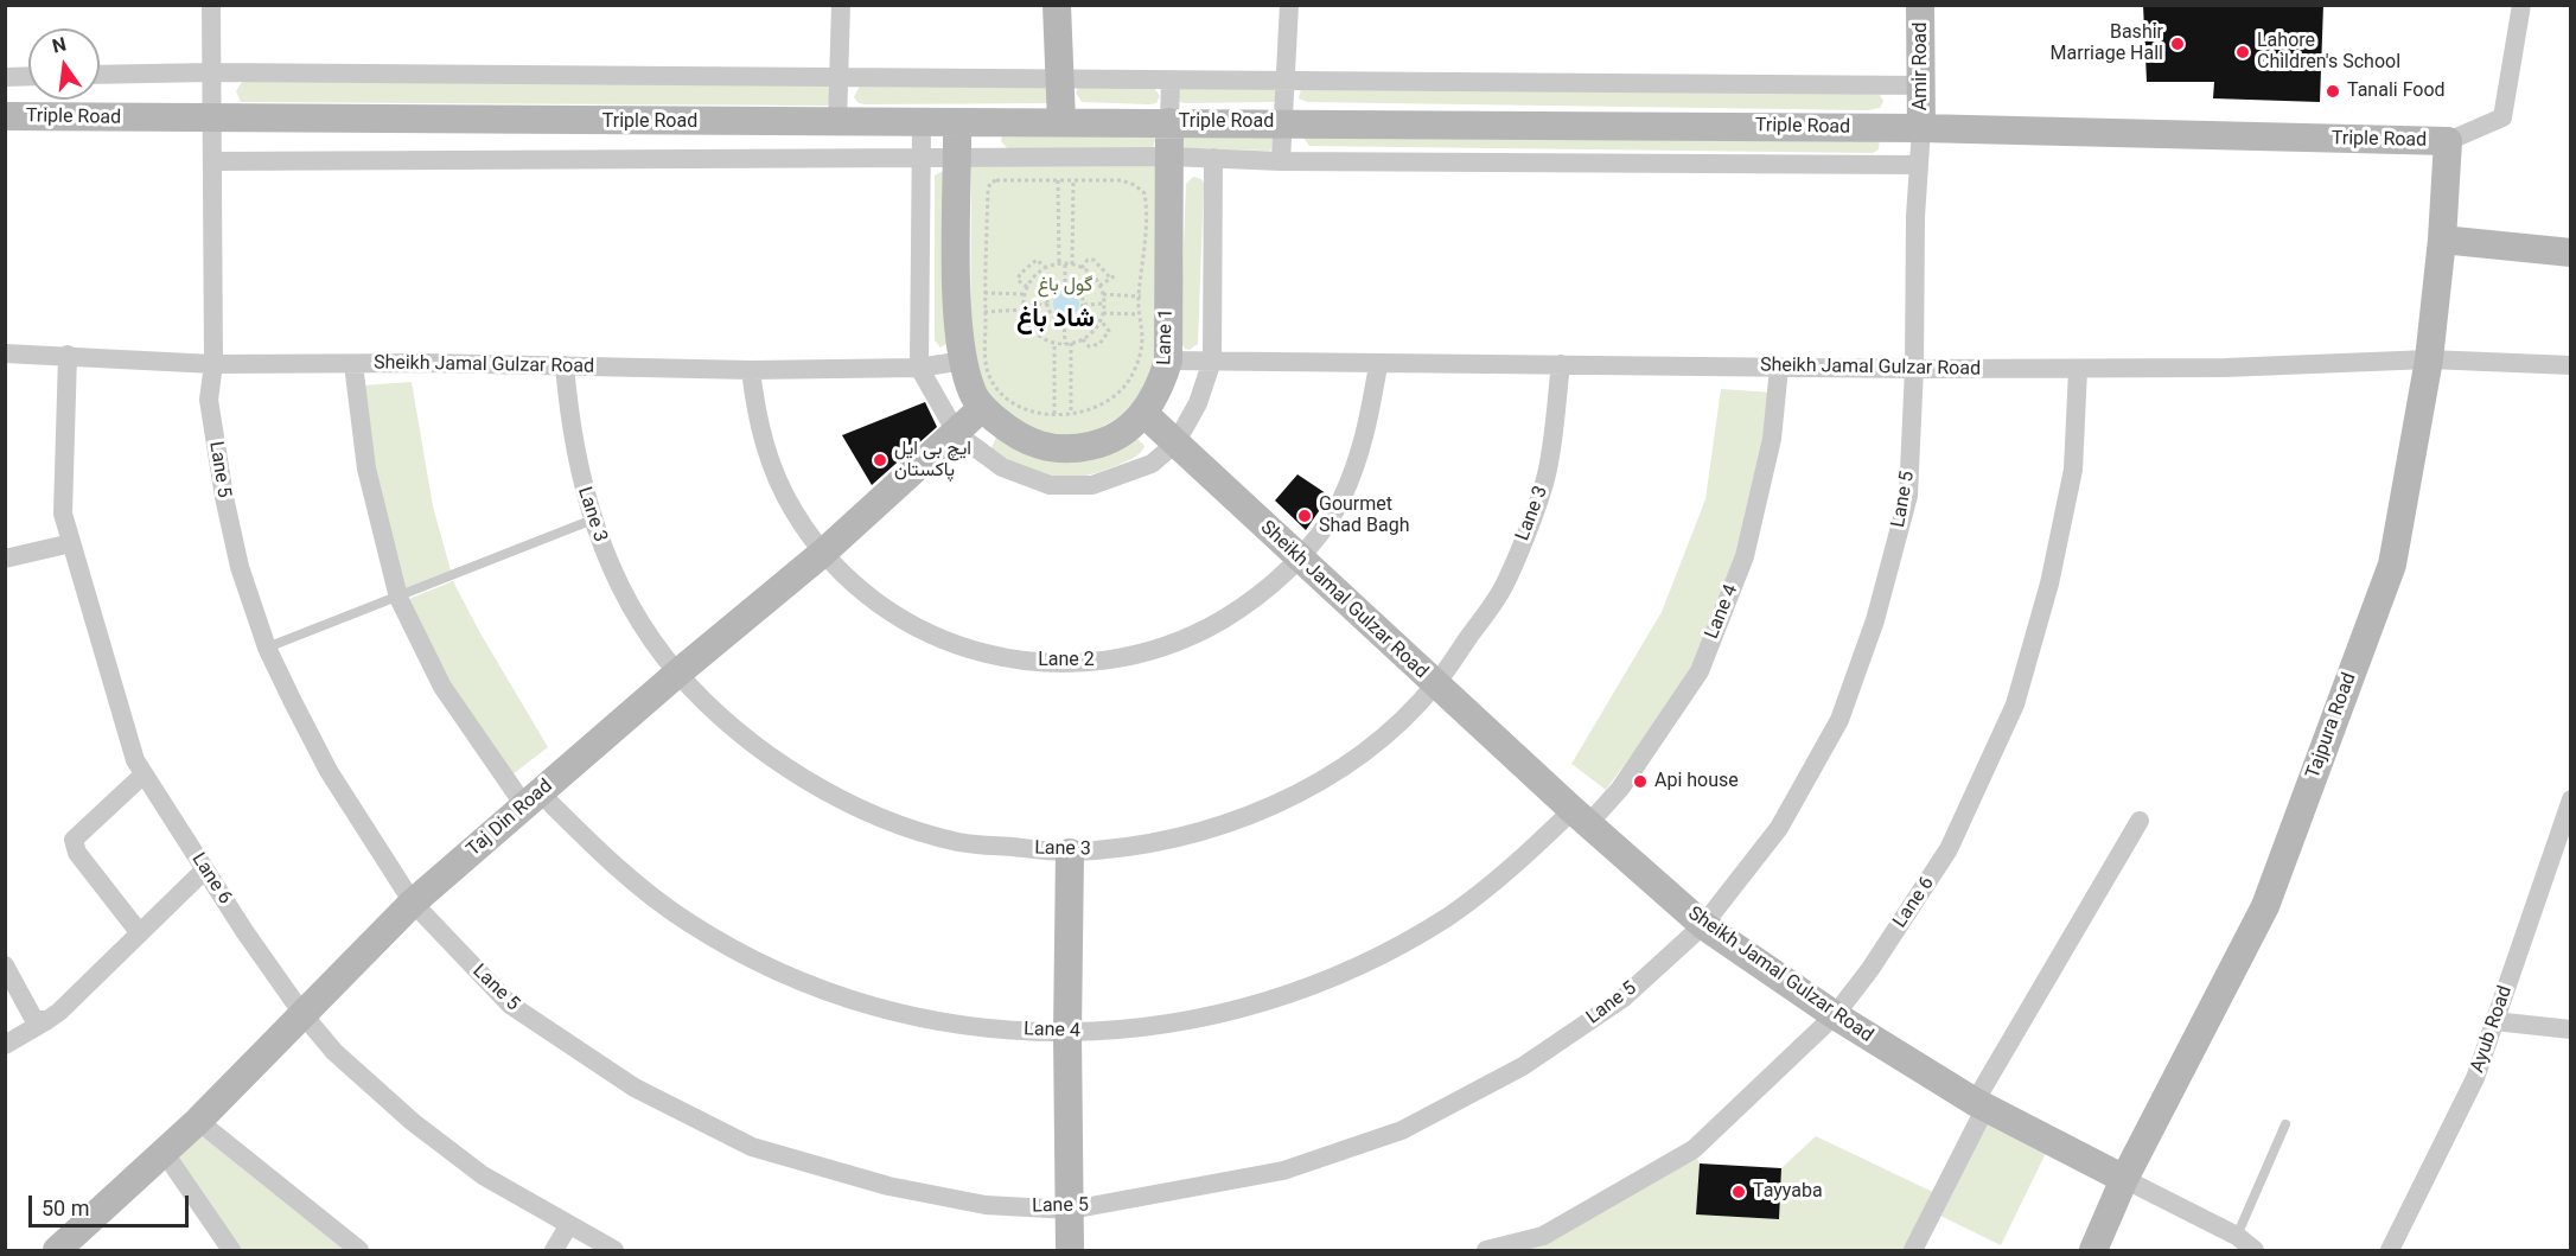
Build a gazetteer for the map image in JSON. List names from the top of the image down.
{
  "streets": {
    "main road": [
      "Amir Road",
      "Triple Road",
      "Lane 1",
      "Sheikh Jamal Gulzar Road",
      "Tajpura Road",
      "Taj Din Road"
    ],
    "street": [
      "Lane 5",
      "Lane 3",
      "Lane 4",
      "Lane 2",
      "Lane 6",
      "Ayub Road"
    ]
  },
  "crossings": [
    ["Amir Road", "Triple Road"],
    ["Amir Road", "Lane 5"],
    ["Triple Road", "Lane 1"],
    ["Triple Road", "Lane 5"],
    ["Triple Road", "Tajpura Road"],
    ["Lane 1", "Sheikh Jamal Gulzar Road"],
    ["Lane 1", "Taj Din Road"],
    ["Sheikh Jamal Gulzar Road", "Lane 5"],
    ["Sheikh Jamal Gulzar Road", "Lane 3"],
    ["Sheikh Jamal Gulzar Road", "Lane 4"],
    ["Sheikh Jamal Gulzar Road", "Lane 2"],
    ["Sheikh Jamal Gulzar Road", "Tajpura Road"],
    ["Sheikh Jamal Gulzar Road", "Lane 6"],
    ["Lane 5", "Taj Din Road"],
    ["Lane 3", "Taj Din Road"],
    ["Lane 4", "Taj Din Road"],
    ["Lane 2", "Taj Din Road"],
    ["Taj Din Road", "Lane 6"]
  ],
  "districts": ["شاد باٰغ"],
  "parks": ["گول باغ"],
  "places": [
    "Bashir Marriage Hall",
    "Lahore Children's School",
    "Tanali Food",
    "ایچ بی ایل پاکستان",
    "Gourmet Shad Bagh",
    "Api house",
    "Tayyaba"
  ],
  "scale_bar": "50 m",
  "north": "top"
}
